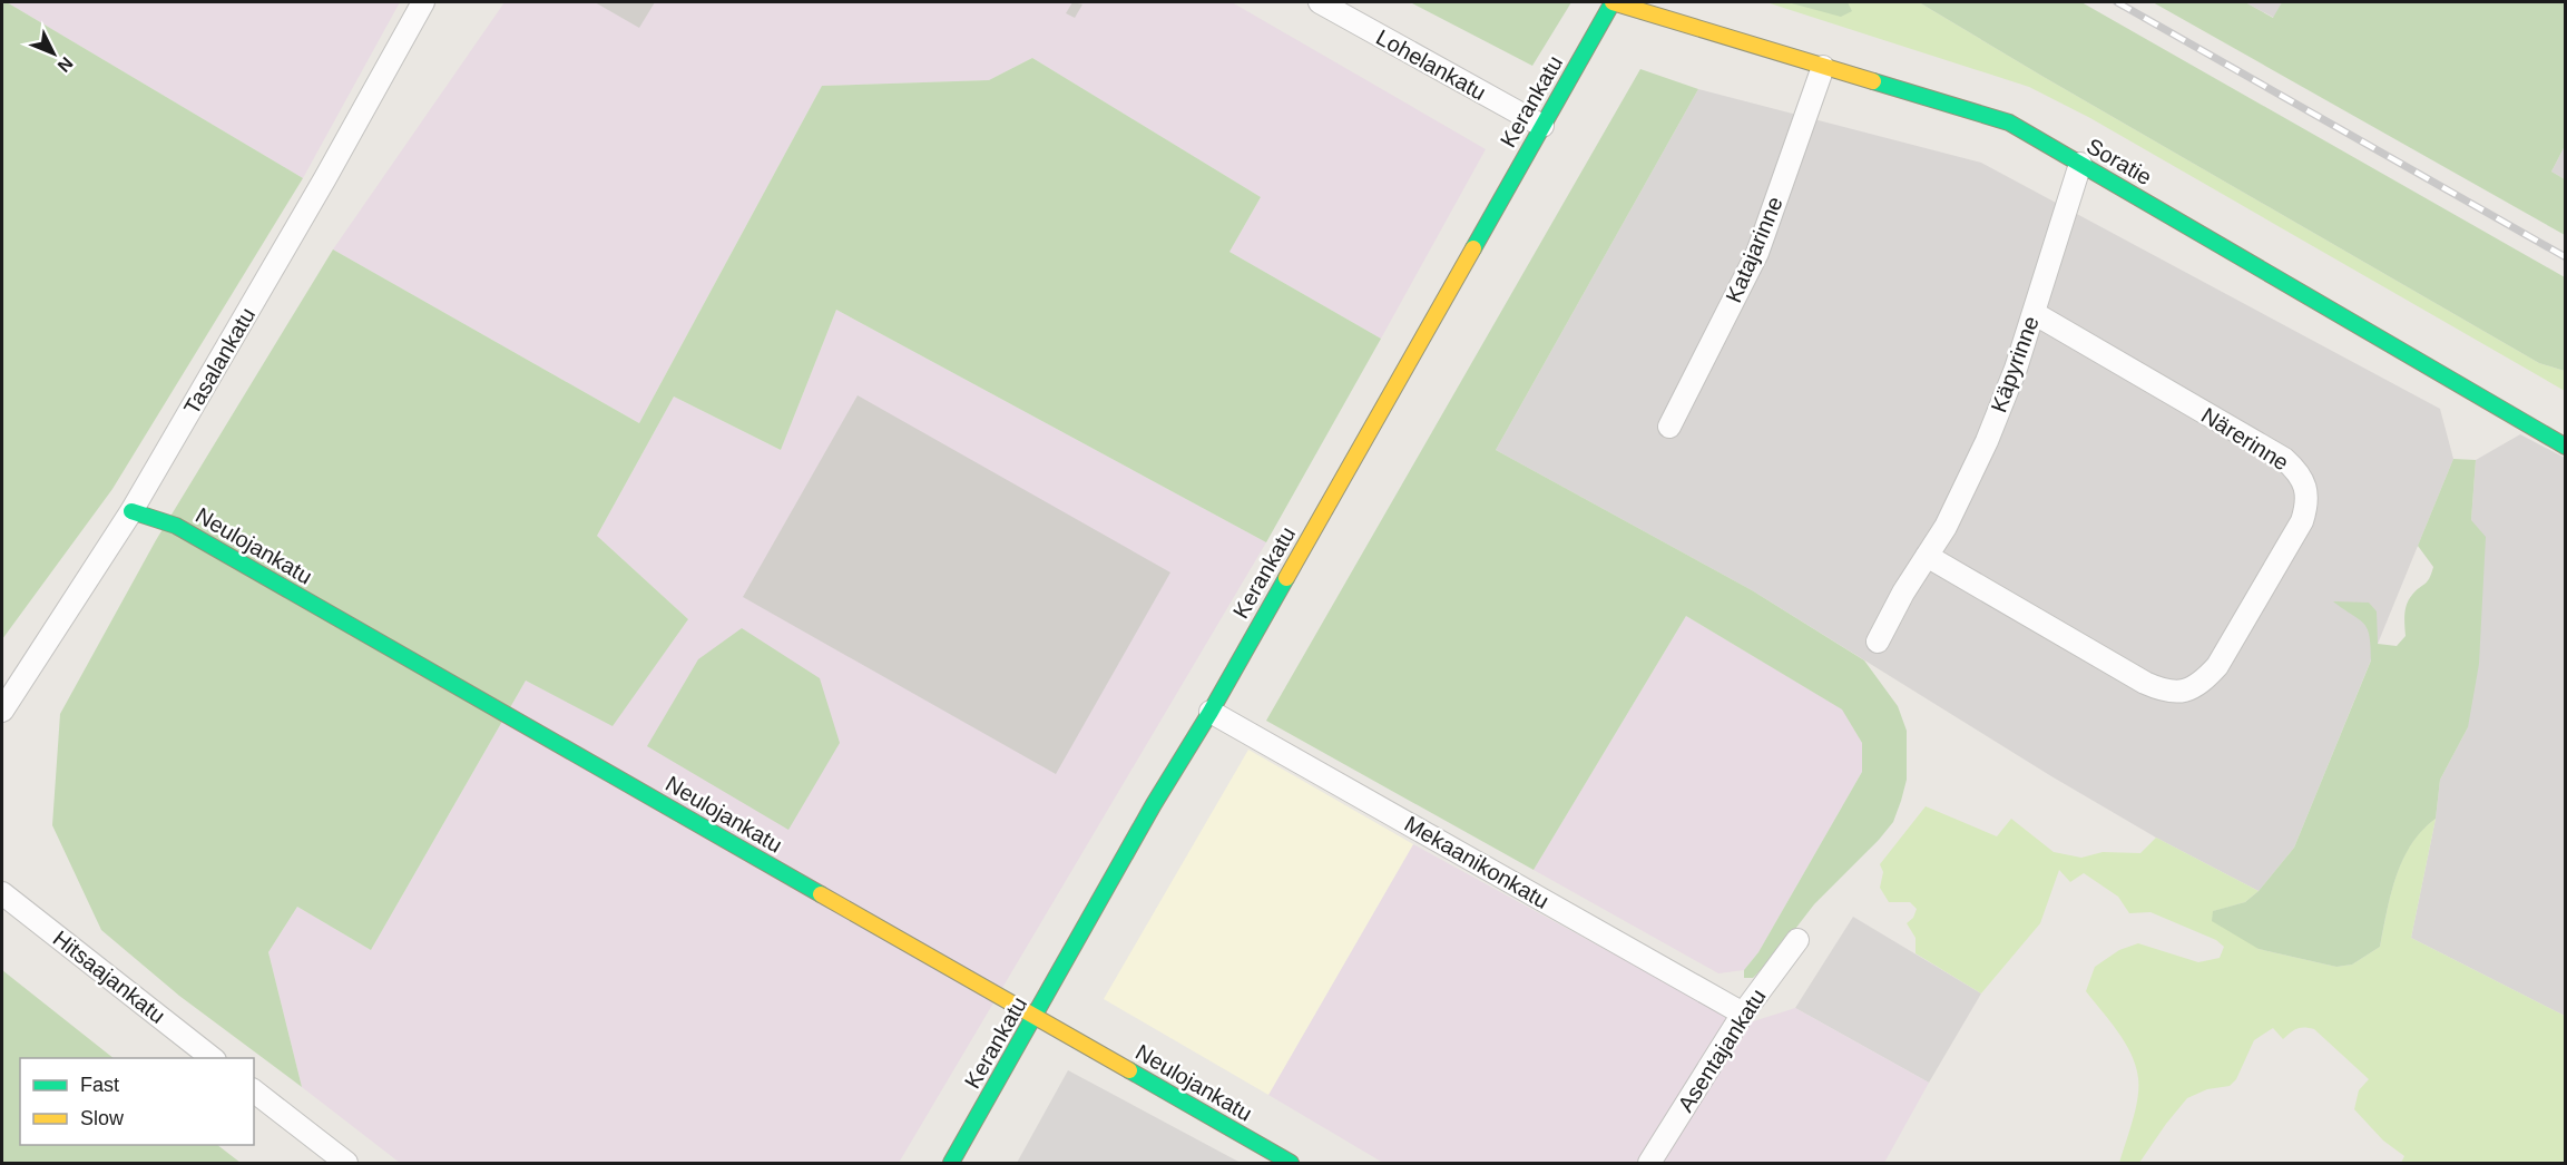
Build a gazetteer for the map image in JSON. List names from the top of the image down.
{
  "streets": {
    "street": [
      "Lohelankatu",
      "Kerankatu",
      "Soratie",
      "Katajarinne",
      "Tasalankatu",
      "Käpyrinne",
      "Närerinne",
      "Neulojankatu",
      "Mekaanikonkatu",
      "Hitsaajankatu",
      "Asentajankatu"
    ]
  },
  "crossings": [
    ["Lohelankatu", "Kerankatu"],
    ["Kerankatu", "Soratie"],
    ["Kerankatu", "Neulojankatu"],
    ["Kerankatu", "Mekaanikonkatu"],
    ["Soratie", "Katajarinne"],
    ["Soratie", "Käpyrinne"],
    ["Tasalankatu", "Neulojankatu"],
    ["Käpyrinne", "Närerinne"],
    ["Mekaanikonkatu", "Asentajankatu"]
  ],
  "legend": ["Fast", "Slow"],
  "north": "bottom right"
}
